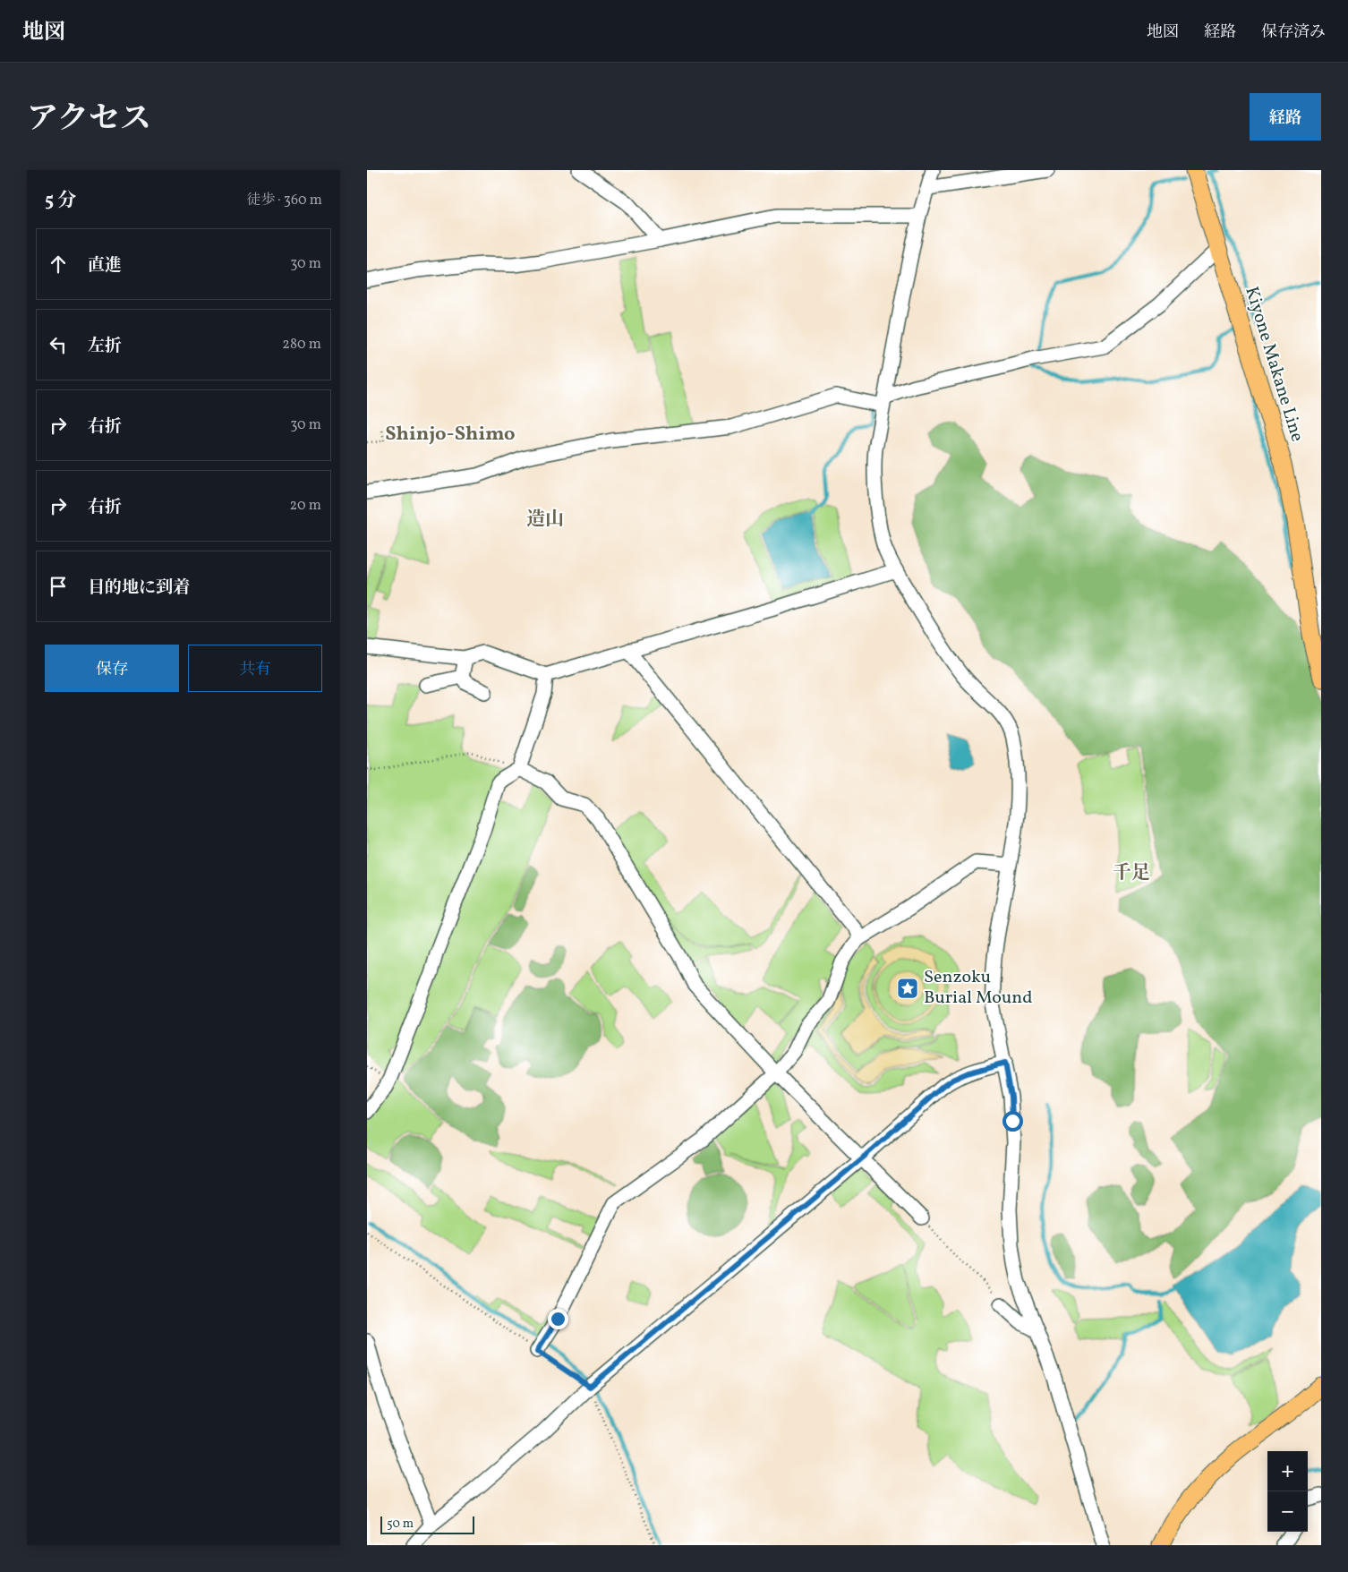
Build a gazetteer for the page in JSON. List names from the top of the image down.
{
  "streets": {
    "main road": ["Kiyone Makane Line"]
  },
  "districts": ["Shinjo-Shimo", "造山", "千足"],
  "places": {
    "place": ["Senzoku Burial Mound"]
  },
  "scale_bar": "50 m",
  "page": {
    "header": "地図",
    "nav": ["地図", "経路", "保存済み"],
    "title": "アクセス",
    "buttons": [
      "経路",
      ["保存", "共有"]
    ],
    "heading": ["5 分", "徒歩 · 360 m"],
    "list": [
      ["直進", "30 m"],
      ["左折", "280 m"],
      ["右折", "30 m"],
      ["右折", "20 m"],
      "目的地に到着"
    ],
    "map_buttons": ["+", "−"],
    "scale": "50 m"
  }
}
